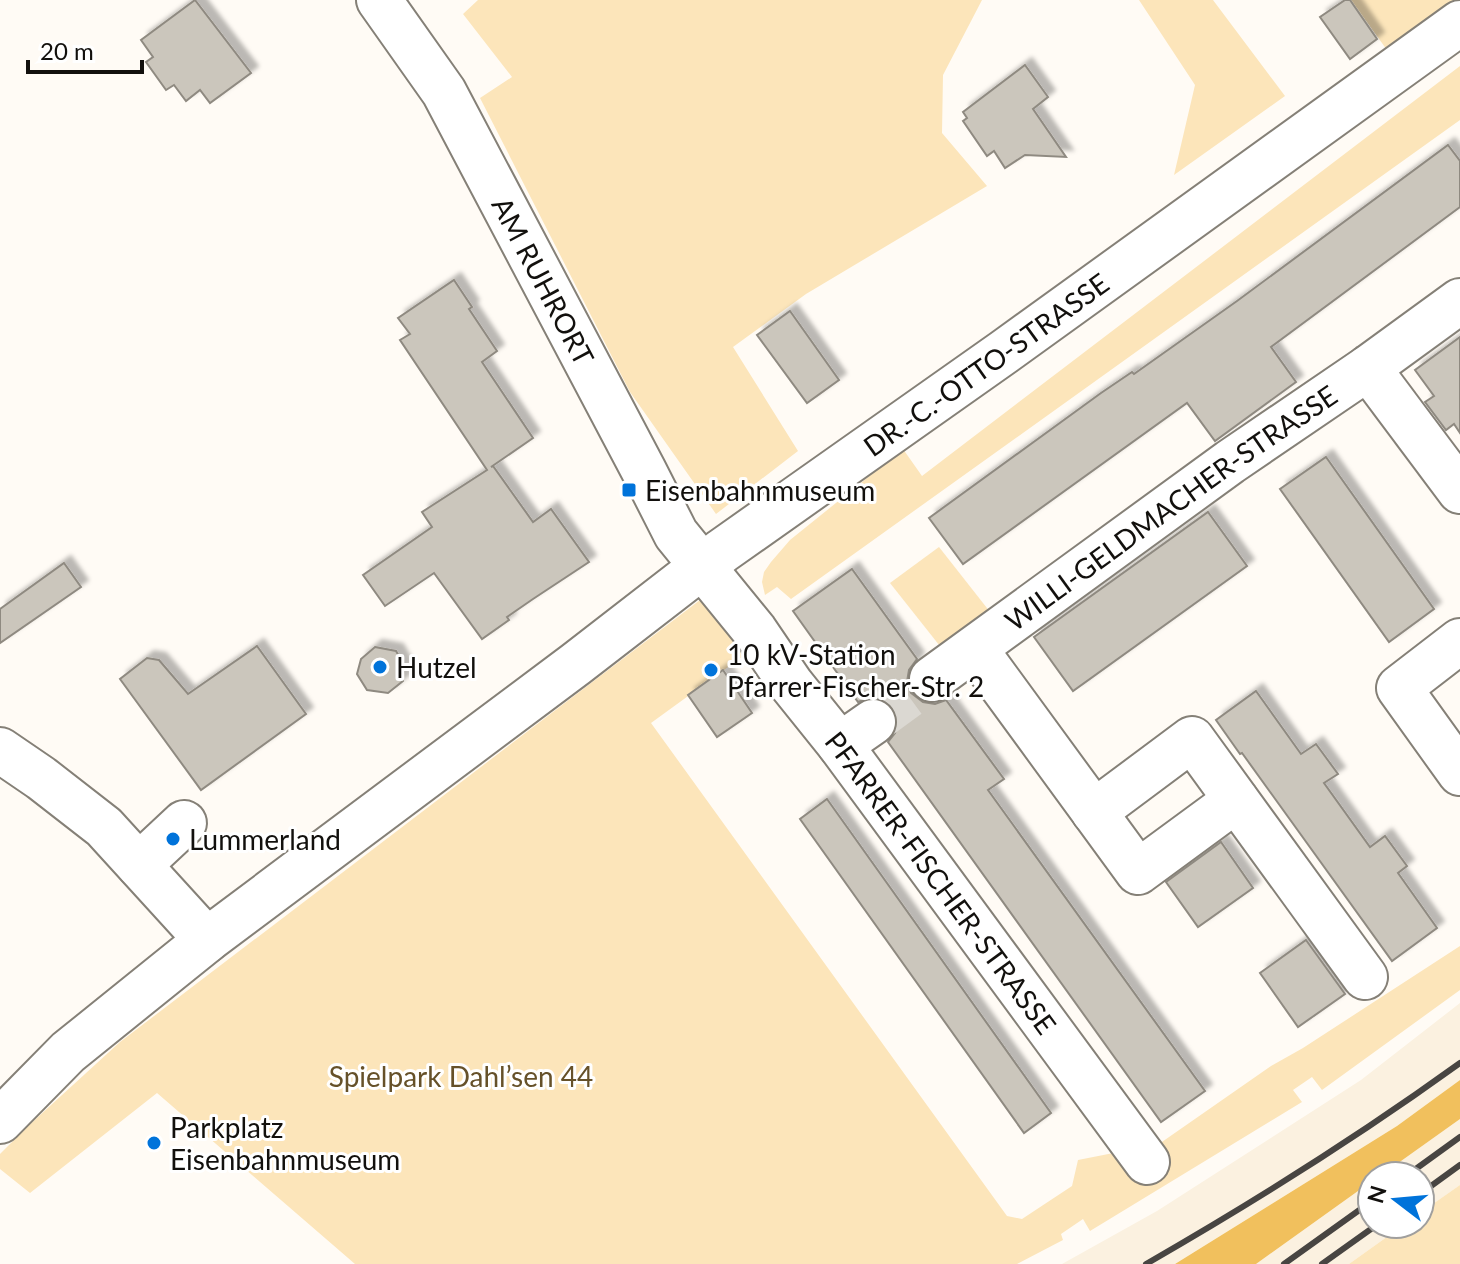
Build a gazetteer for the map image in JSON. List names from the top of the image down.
{
  "streets": {
    "street": [
      "AM RUHRORT",
      "DR.-C.-OTTO-STRASSE",
      "WILLI-GELDMACHER-STRASSE",
      "PFARRER-FISCHER-STRASSE"
    ]
  },
  "crossings": [
    ["AM RUHRORT", "DR.-C.-OTTO-STRASSE"],
    ["AM RUHRORT", "PFARRER-FISCHER-STRASSE"],
    ["DR.-C.-OTTO-STRASSE", "PFARRER-FISCHER-STRASSE"]
  ],
  "parks": ["Spielpark Dahl’sen 44"],
  "places": {
    "transit": ["Eisenbahnmuseum"],
    "other": [
      "Hutzel",
      "10 kV-Station Pfarrer-Fischer-Str. 2",
      "Lummerland",
      "Parkplatz Eisenbahnmuseum"
    ]
  },
  "scale_bar": "20 m",
  "north": "left"
}
